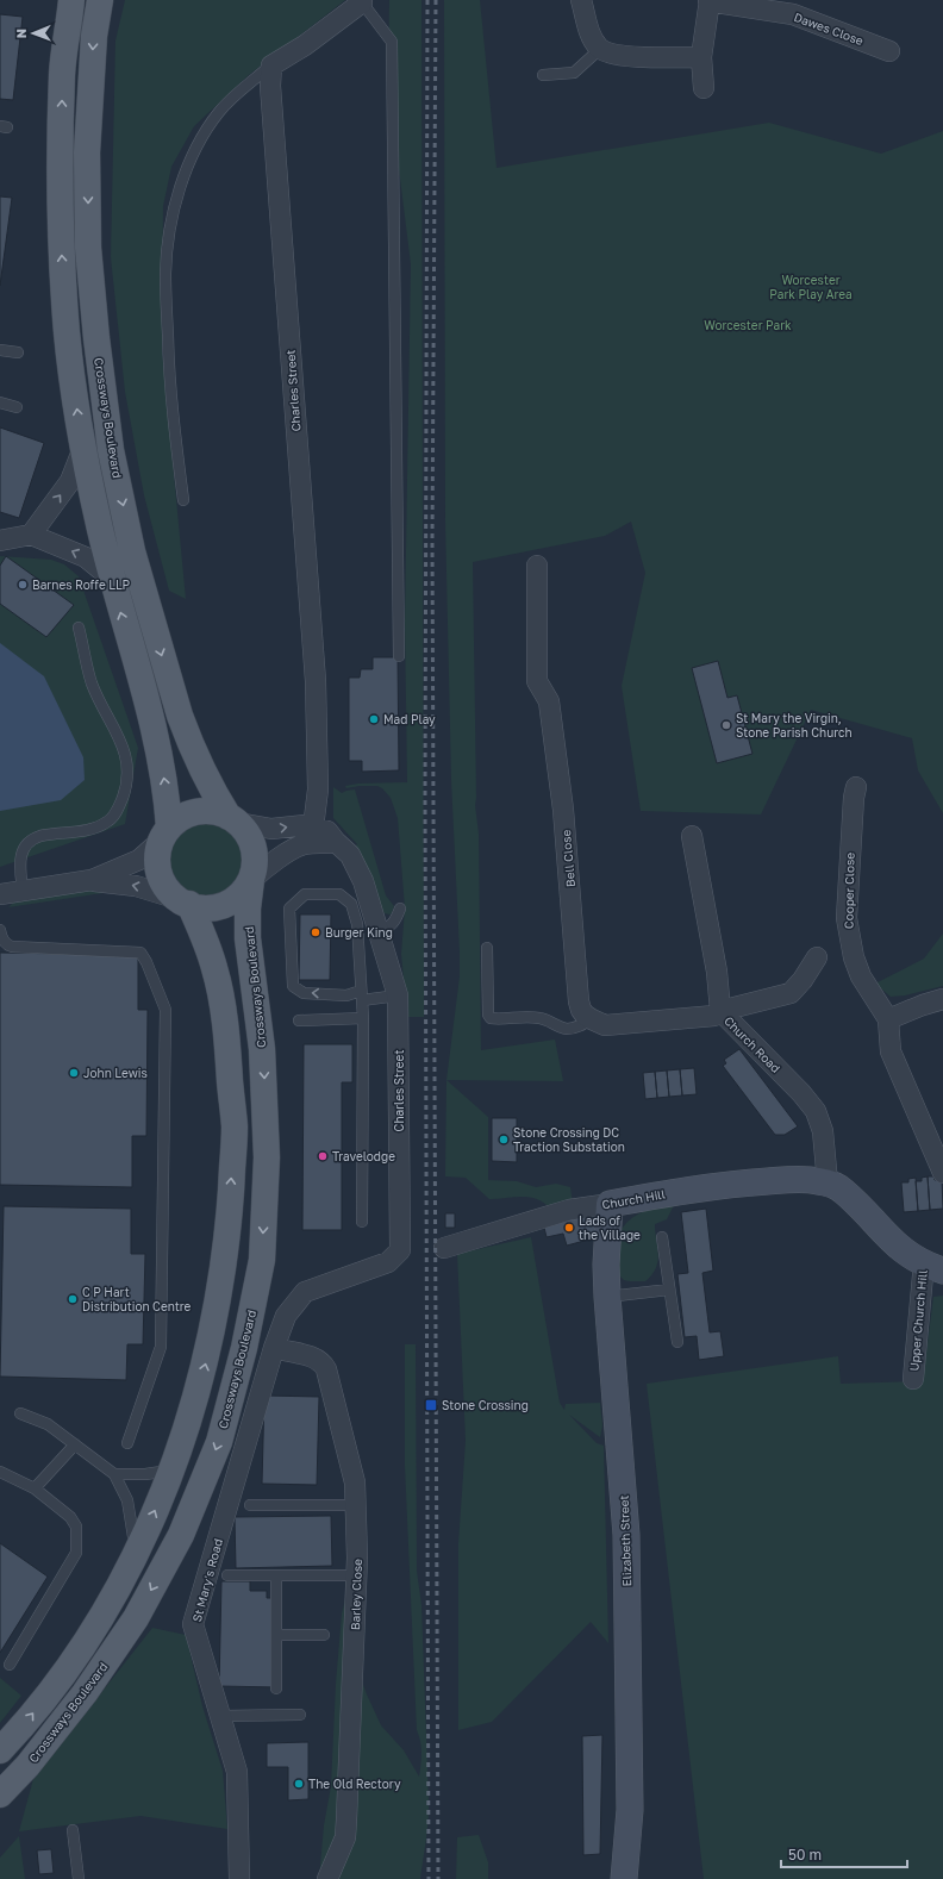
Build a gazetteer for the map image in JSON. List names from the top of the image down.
{
  "streets": {
    "main road": ["Crossways Boulevard"],
    "street": [
      "Dawes Close",
      "Charles Street",
      "Bell Close",
      "Cooper Close",
      "Church Road",
      "Church Hill",
      "Upper Church Hill",
      "Elizabeth Street",
      "St Mary's Road",
      "Barley Close"
    ]
  },
  "crossings": [
    ["Charles Street", "Crossways Boulevard"],
    ["Charles Street", "St Mary's Road"],
    ["Church Road", "Church Hill"],
    ["Church Hill", "Elizabeth Street"],
    ["St Mary's Road", "Barley Close"]
  ],
  "parks": ["Worcester Park Play Area", "Worcester Park"],
  "places": {
    "other": [
      "Barnes Roffe LLP",
      "Mad Play",
      "St Mary the Virgin, Stone Parish Church",
      "Burger King",
      "John Lewis",
      "Stone Crossing DC Traction Substation",
      "Travelodge",
      "Lads of the Village",
      "C P Hart Distribution Centre",
      "The Old Rectory"
    ],
    "transit": ["Stone Crossing"]
  },
  "scale_bar": "50 m",
  "north": "left"
}
